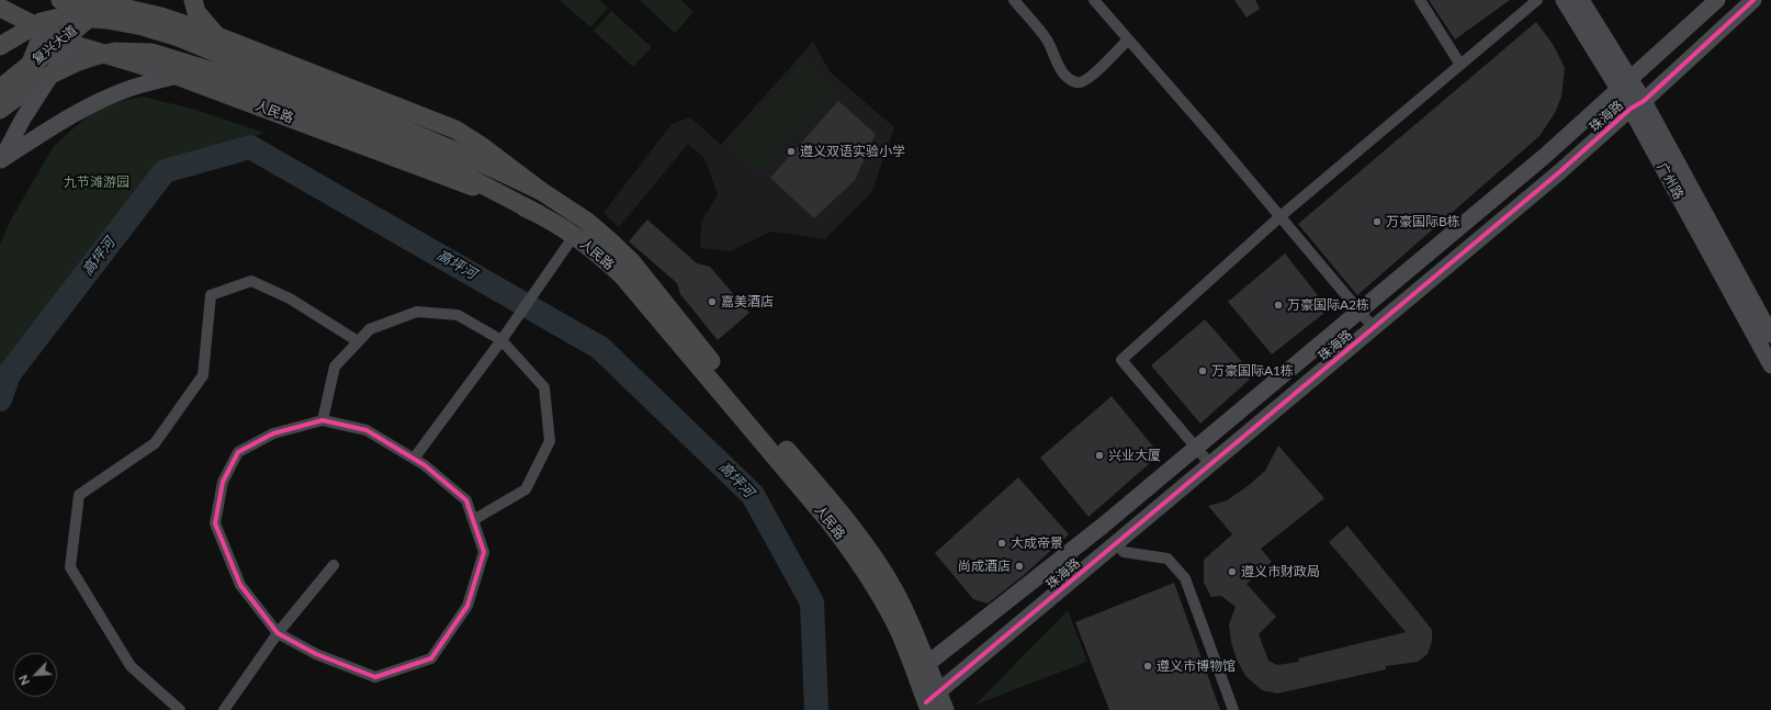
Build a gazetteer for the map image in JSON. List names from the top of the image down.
{
  "streets": {
    "highway": ["复兴大道"],
    "main road": ["人民路"],
    "street": ["珠海路", "广州路"]
  },
  "crossings": [
    ["复兴大道", "人民路"],
    ["人民路", "珠海路"],
    ["珠海路", "广州路"]
  ],
  "water": ["高坪河"],
  "parks": ["九节滩游园"],
  "places": [
    "遵义双语实验小学",
    "万豪国际B栋",
    "嘉美酒店",
    "万豪国际A2栋",
    "万豪国际A1栋",
    "兴业大厦",
    "大成帝景",
    "尚成酒店",
    "遵义市财政局",
    "遵义市博物馆"
  ],
  "north": "bottom left"
}
